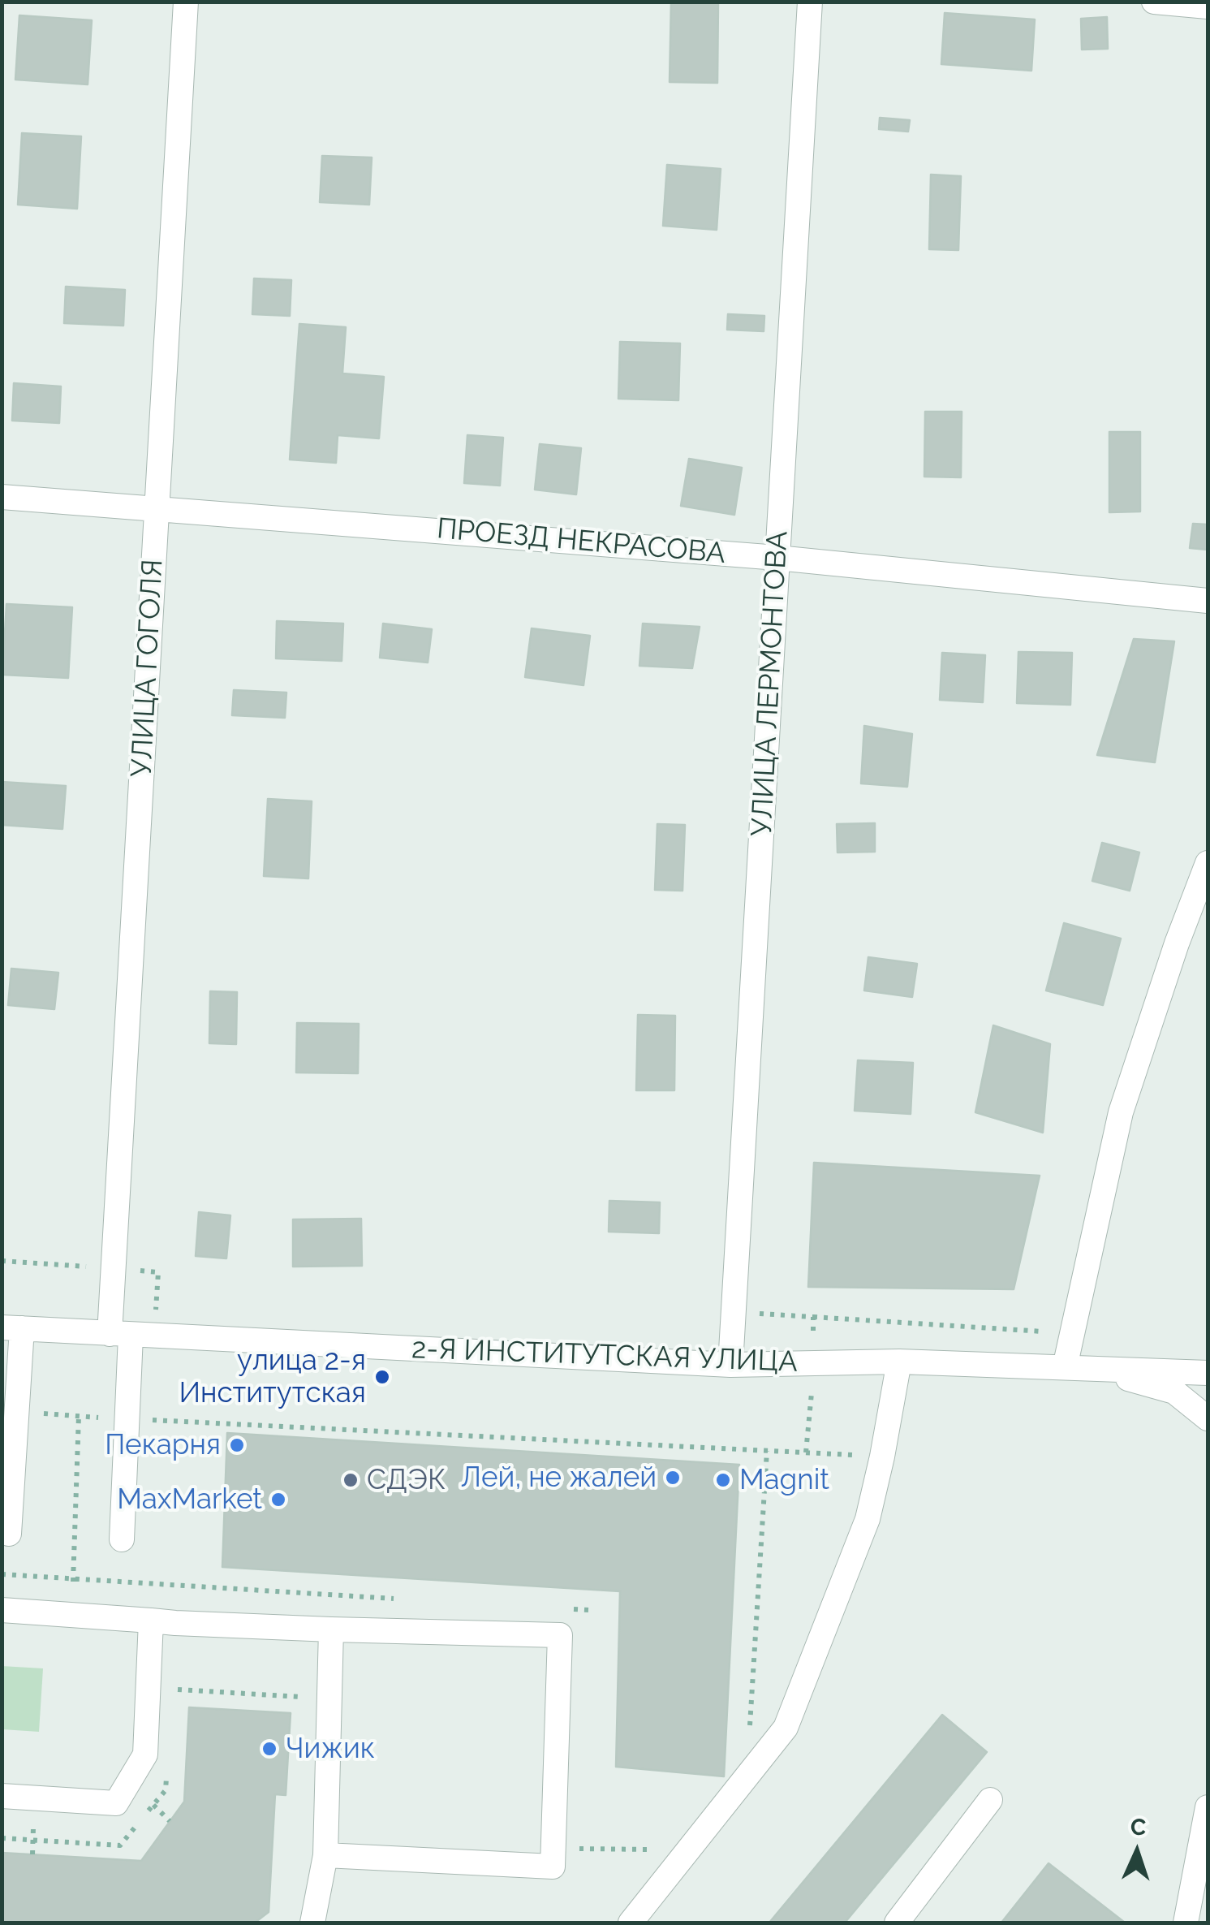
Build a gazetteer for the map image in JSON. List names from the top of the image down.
{
  "streets": {
    "street": [
      "ПРОЕЗД НЕКРАСОВА",
      "УЛИЦА ГОГОЛЯ",
      "УЛИЦА ЛЕРМОНТОВА",
      "2-Я ИНСТИТУТСКАЯ УЛИЦА"
    ]
  },
  "crossings": [
    ["ПРОЕЗД НЕКРАСОВА", "УЛИЦА ГОГОЛЯ"],
    ["ПРОЕЗД НЕКРАСОВА", "УЛИЦА ЛЕРМОНТОВА"],
    ["УЛИЦА ГОГОЛЯ", "2-Я ИНСТИТУТСКАЯ УЛИЦА"],
    ["УЛИЦА ЛЕРМОНТОВА", "2-Я ИНСТИТУТСКАЯ УЛИЦА"]
  ],
  "places": [
    "улица 2-я Институтская",
    "Пекарня",
    "Лей, не жалей",
    "СДЭК",
    "Magnit",
    "MaxMarket",
    "Чижик"
  ],
  "north": "top"
}
